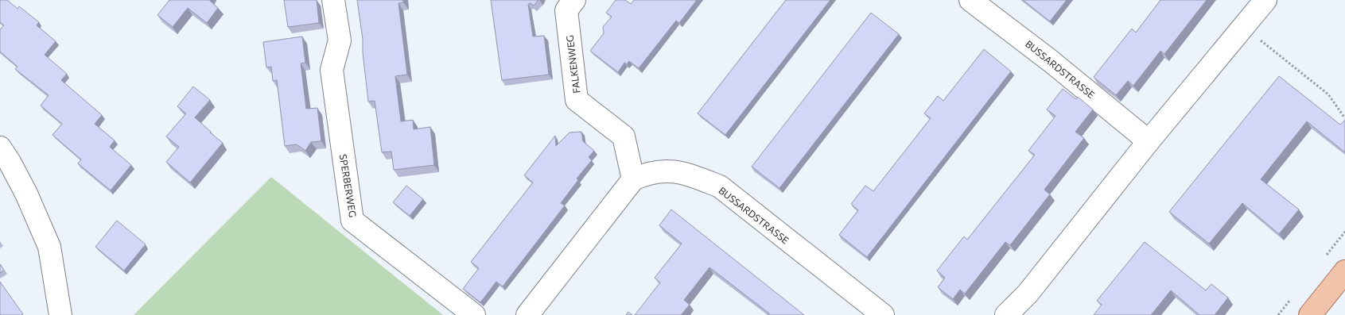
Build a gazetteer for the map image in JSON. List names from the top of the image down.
{
  "streets": {
    "street": ["FALKENWEG", "BUSSARDSTRASSE", "SPERBERWEG"]
  },
  "crossings": [
    ["FALKENWEG", "BUSSARDSTRASSE"]
  ]
}
